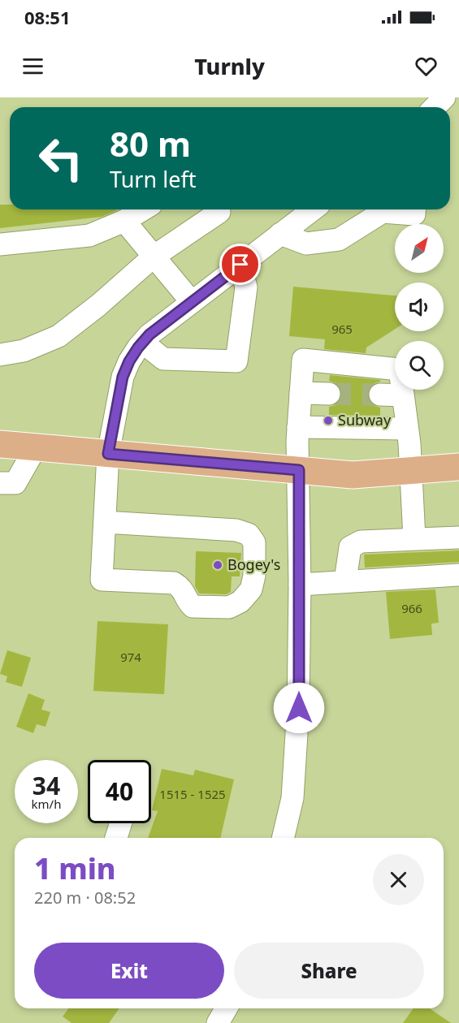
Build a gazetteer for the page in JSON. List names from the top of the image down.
{
  "places": ["Subway", "Bogey's"],
  "house_numbers": [
    "965",
    "966",
    "974",
    "1515 - 1525"
  ],
  "north": "top right",
  "page": {
    "status": "08:51",
    "header": "Turnly",
    "turn": ["80 m", "Turn left"],
    "speed": "34 km/h",
    "limit": "40",
    "heading": ["1 min", "220 m · 08:52"],
    "buttons": ["Exit", "Share"]
  }
}
